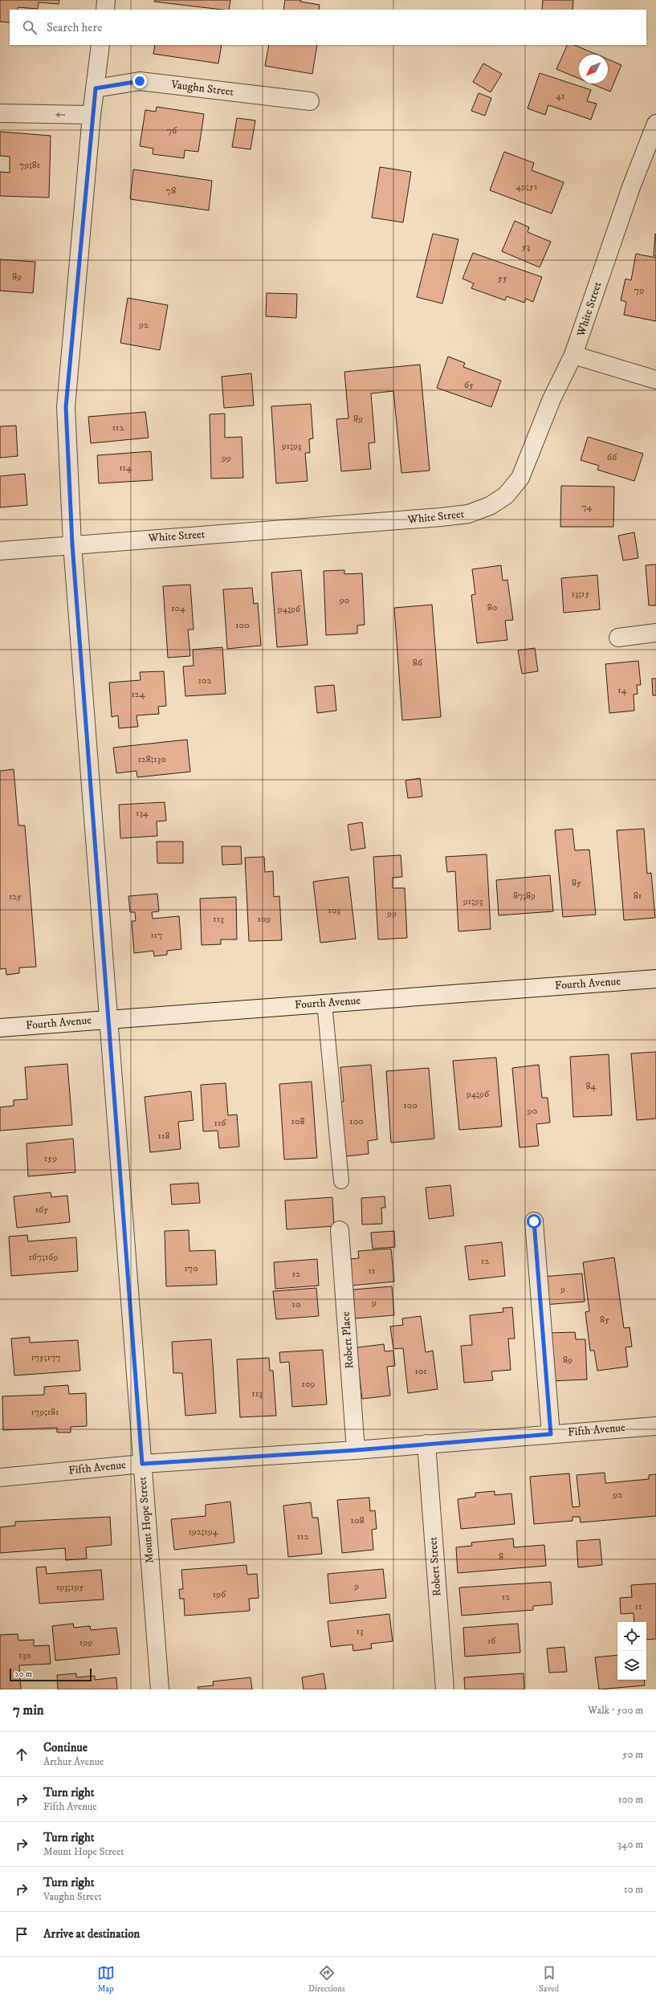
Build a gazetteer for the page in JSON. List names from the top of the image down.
{
  "streets": {
    "street": [
      "Vaughn Street",
      "White Street",
      "Fourth Avenue",
      "Robert Place",
      "Fifth Avenue",
      "Mount Hope Street",
      "Robert Street"
    ]
  },
  "crossings": [
    ["Vaughn Street", "Mount Hope Street"],
    ["White Street", "Mount Hope Street"],
    ["Fourth Avenue", "Mount Hope Street"],
    ["Robert Place", "Fifth Avenue"],
    ["Fifth Avenue", "Mount Hope Street"],
    ["Fifth Avenue", "Robert Street"]
  ],
  "house_numbers": [
    "41",
    "76",
    "79;81",
    "49;51",
    "78",
    "53",
    "89",
    "55",
    "79",
    "92",
    "65",
    "89",
    "112",
    "91;93",
    "66",
    "99",
    "114",
    "74",
    "13;15",
    "90",
    "80",
    "104",
    "94;96",
    "100",
    "86",
    "102",
    "14",
    "124",
    "128;130",
    "134",
    "85",
    "87;89",
    "81",
    "125",
    "91;93",
    "103",
    "99",
    "113",
    "109",
    "117",
    "84",
    "94;96",
    "100",
    "90",
    "108",
    "100",
    "116",
    "118",
    "159",
    "165",
    "167;169",
    "12",
    "170",
    "11",
    "12",
    "9",
    "9",
    "10",
    "85",
    "175;177",
    "89",
    "101",
    "109",
    "113",
    "179;181",
    "92",
    "108",
    "192;194",
    "112",
    "8",
    "9",
    "193;195",
    "196",
    "12",
    "11",
    "13",
    "16",
    "199",
    "130"
  ],
  "scale_bar": "20 m",
  "north": "bottom left",
  "page": {
    "search": "Search here",
    "scale": "20 m",
    "heading": ["7 min", "Walk · 500 m"],
    "list": [
      ["Continue", "Arthur Avenue", "50 m"],
      ["Turn right", "Fifth Avenue", "100 m"],
      ["Turn right", "Mount Hope Street", "340 m"],
      ["Turn right", "Vaughn Street", "10 m"],
      "Arrive at destination"
    ],
    "nav": ["Map", "Directions", "Saved"]
  }
}
